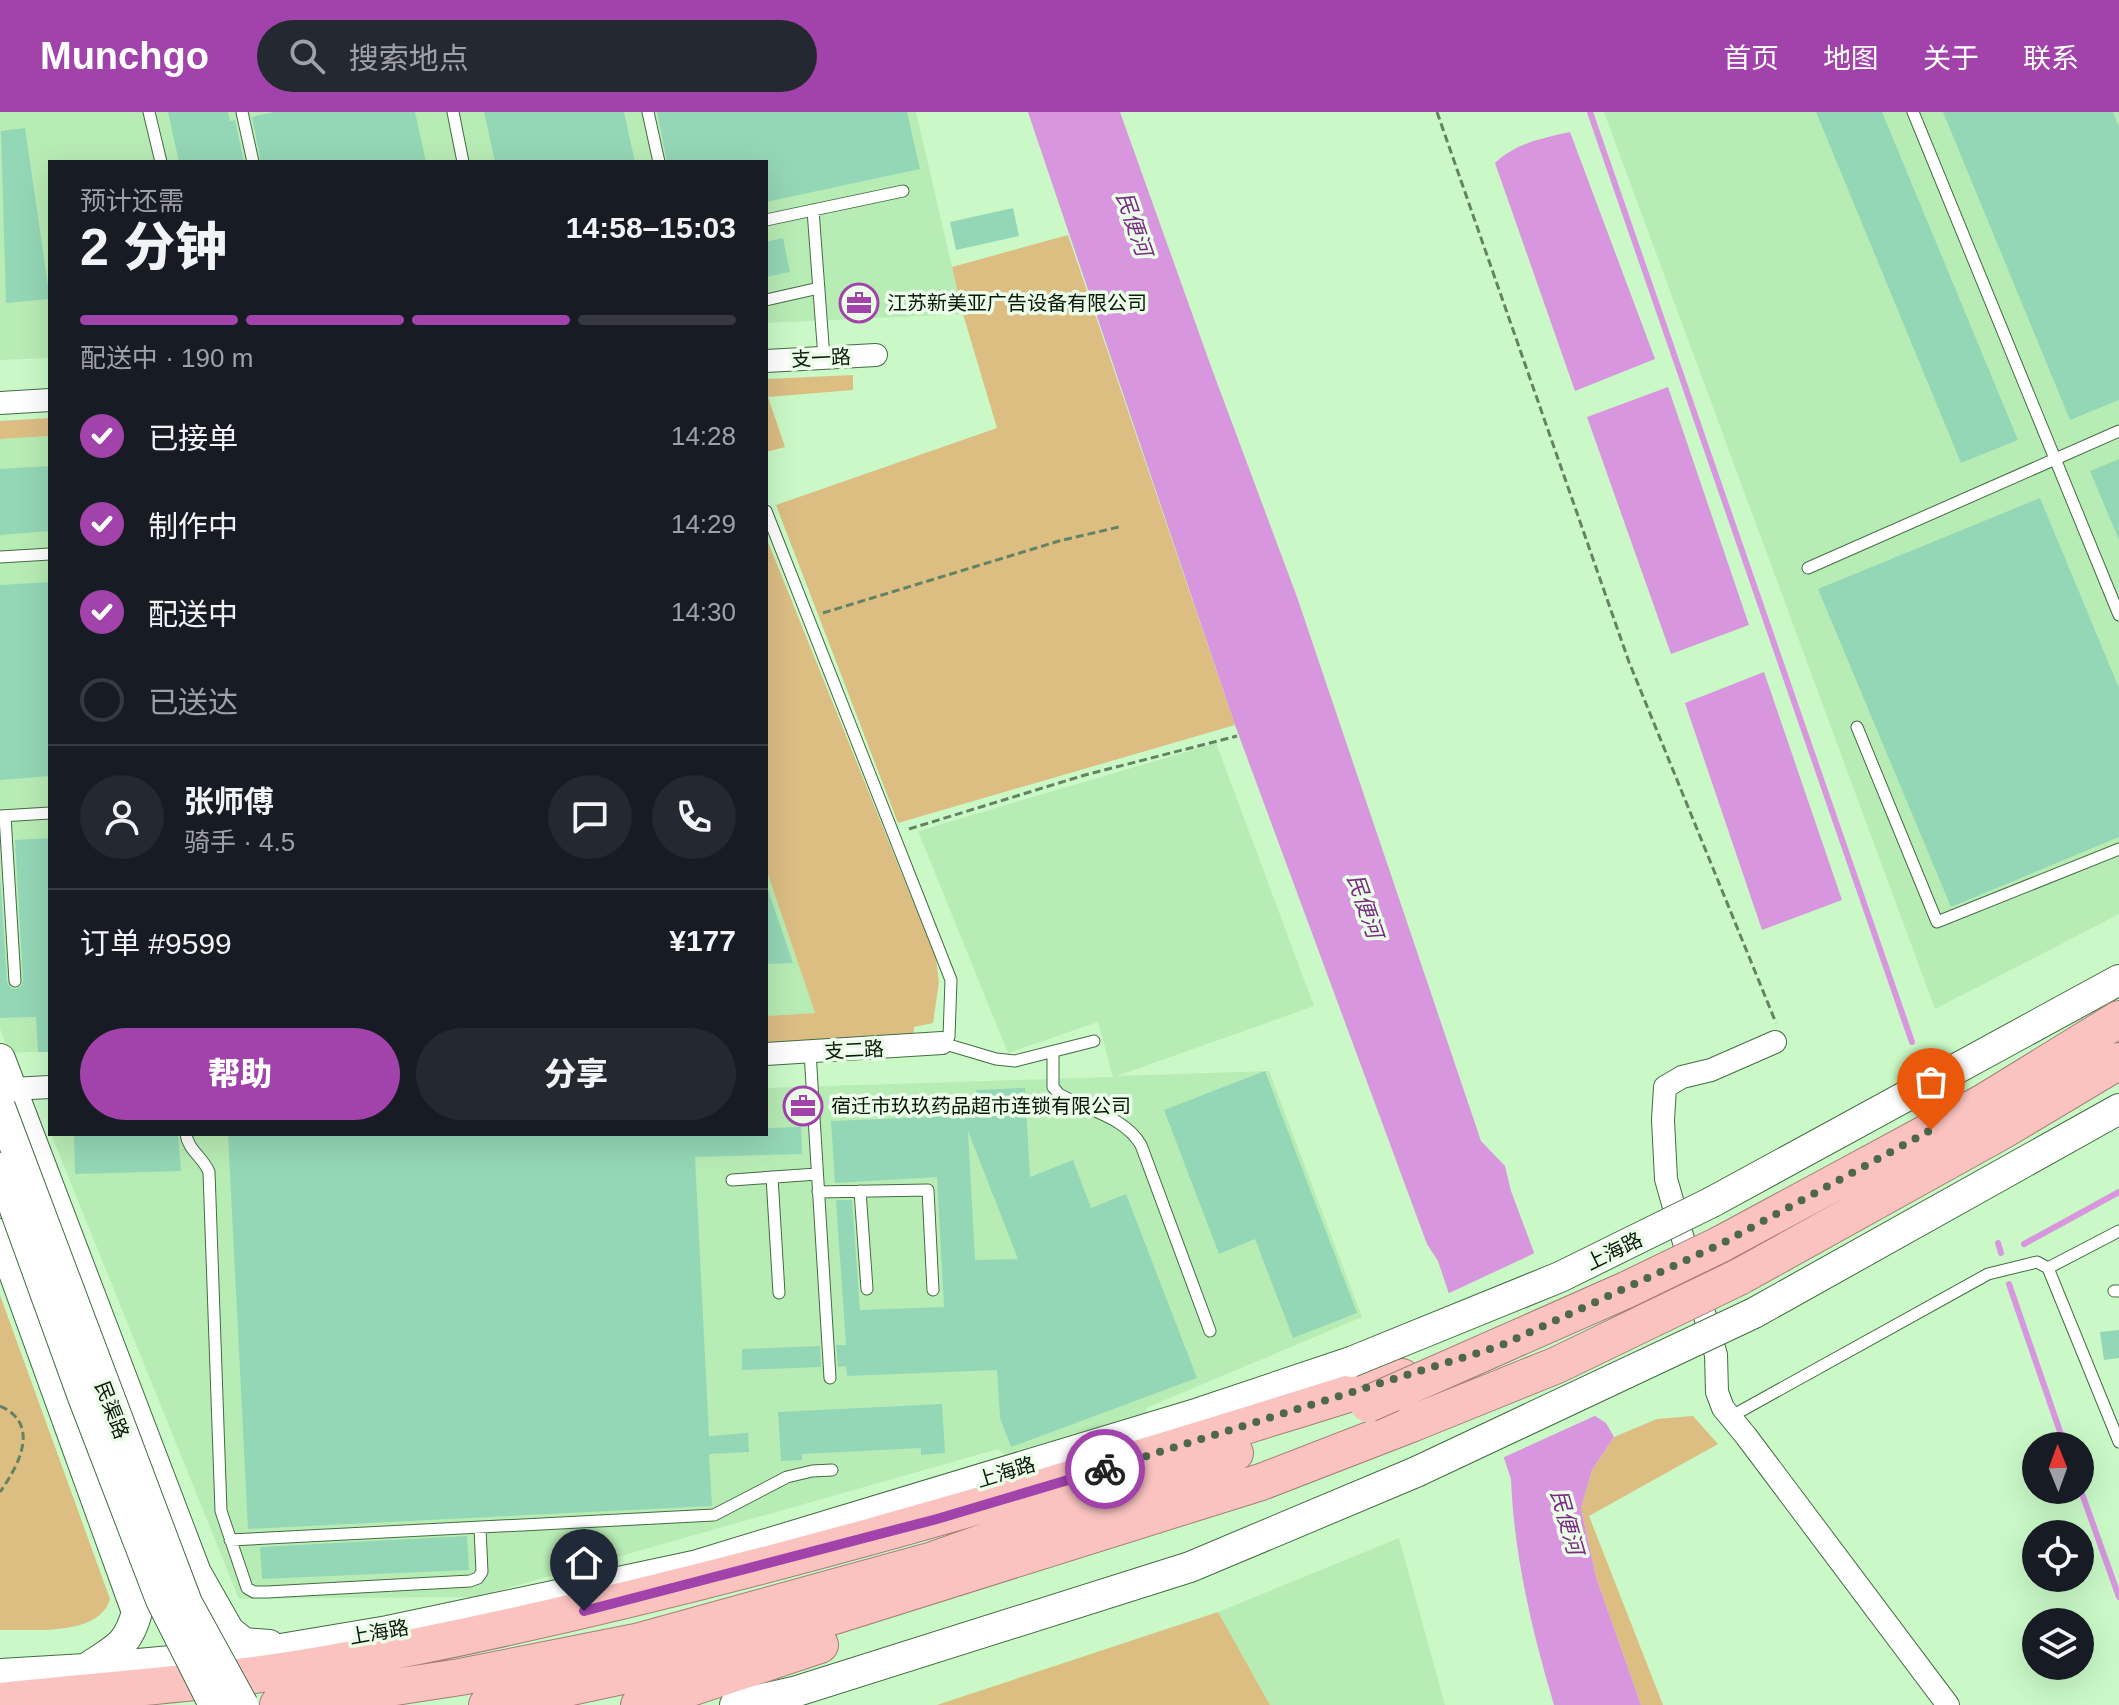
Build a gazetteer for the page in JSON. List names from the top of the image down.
{
  "streets": {
    "highway": ["上海路"],
    "main road": ["民渠路"],
    "street": ["支一路", "支二路"]
  },
  "water": ["民便河"],
  "places": {
    "office": ["江苏新美亚广告设备有限公司", "宿迁市玖玖药品超市连锁有限公司"]
  },
  "north": "top",
  "page": {
    "header": "Munchgo",
    "search": "搜索地点",
    "nav": [
      "首页",
      "地图",
      "关于",
      "联系"
    ],
    "heading": ["2 分钟", "预计还需", "14:58–15:03"],
    "panel": [
      "张师傅",
      "骑手 · 4.5",
      "订单 #9599",
      "¥177"
    ],
    "bar": "配送中 · 190 m",
    "list": [
      ["已接单", "14:28"],
      ["制作中", "14:29"],
      ["配送中", "14:30"],
      "已送达"
    ],
    "buttons": ["帮助", "分享"]
  }
}
